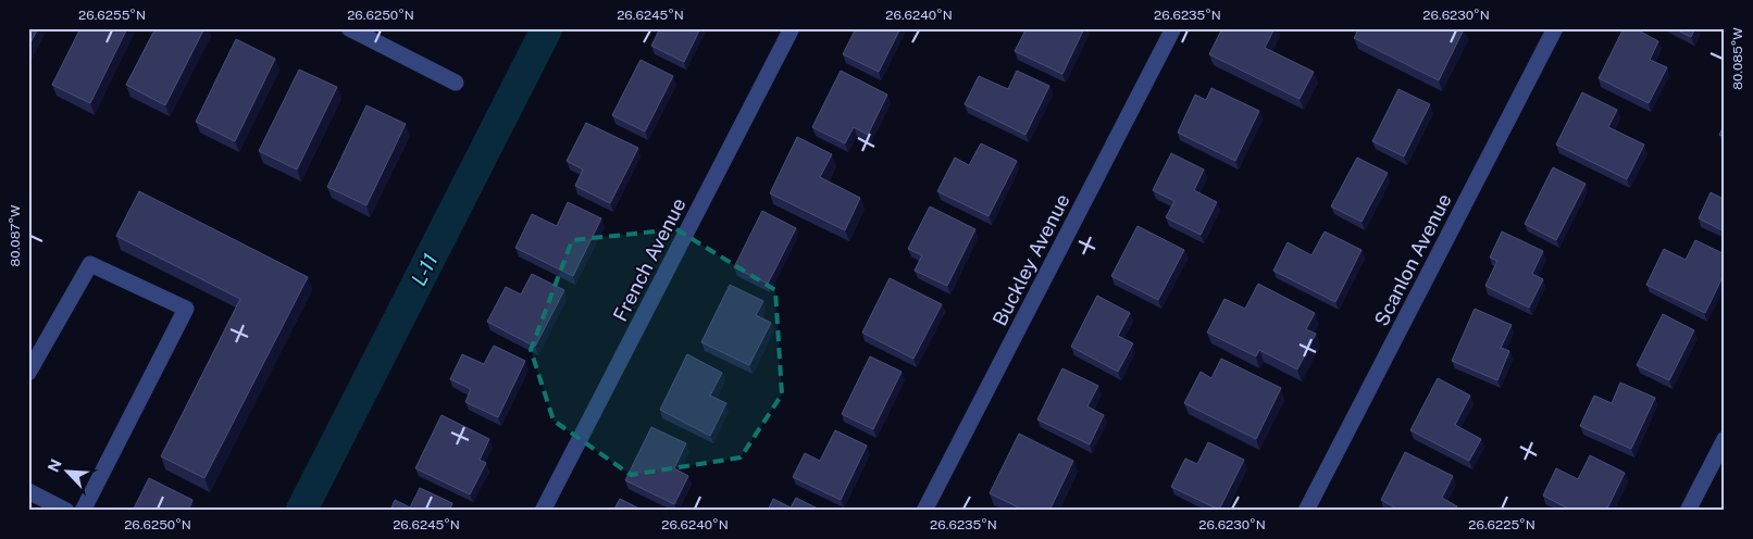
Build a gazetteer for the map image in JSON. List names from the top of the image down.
{
  "streets": {
    "street": ["French Avenue", "Buckley Avenue", "Scanlon Avenue"]
  },
  "water": ["L-11"],
  "north": "top left",
  "coordinates": [
    "26.6255°N",
    "26.6250°N",
    "26.6245°N",
    "26.6240°N",
    "26.6235°N",
    "26.6230°N",
    "80.085°W",
    "80.087°W",
    "26.6225°N"
  ]
}
